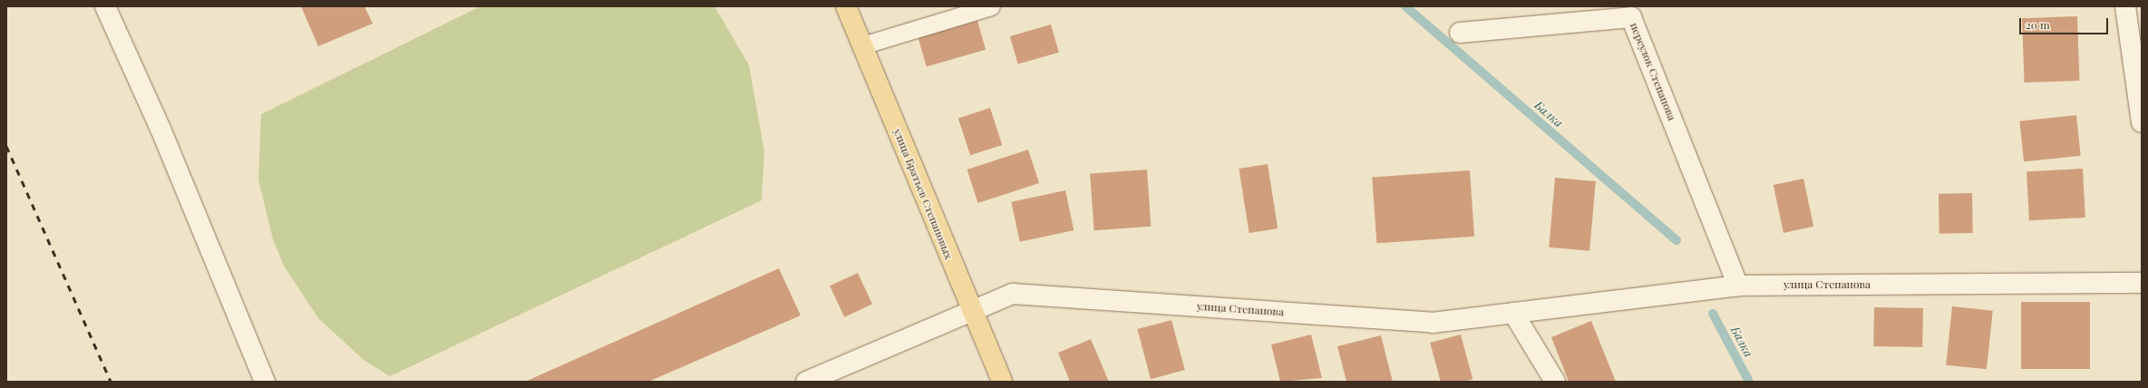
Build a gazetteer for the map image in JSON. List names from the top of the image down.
{
  "streets": {
    "main road": ["улица Братьев Степановых"],
    "street": ["переулок Степанова", "улица Степанова"]
  },
  "crossings": [
    ["переулок Степанова", "улица Степанова"],
    ["улица Братьев Степановых", "улица Степанова"]
  ],
  "water": ["Балка"],
  "scale_bar": "20 m"
}
